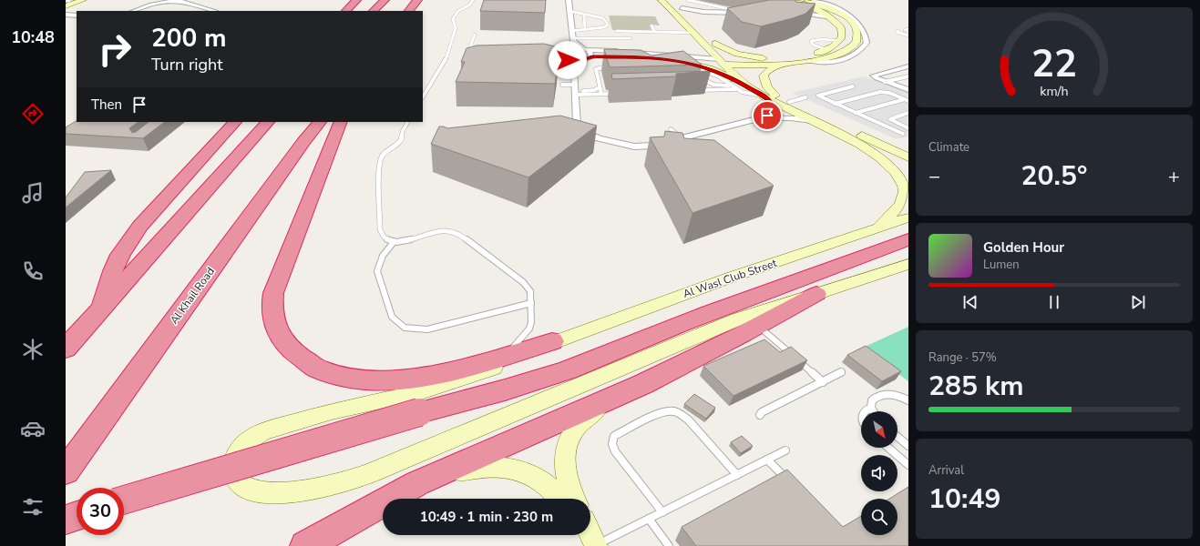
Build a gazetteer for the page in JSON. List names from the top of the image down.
{
  "streets": {
    "highway": ["Al Khail Road"],
    "street": ["Al Wasl Club Street"]
  },
  "north": "bottom right",
  "page": {
    "tabs": "10:48",
    "turn": ["200 m", "Turn right"],
    "then": "Then",
    "tile": [
      "Climate",
      ["Range · 57%", "285 km"],
      ["Arrival", "10:49"]
    ],
    "heat": ["−", "20.5°", "+"],
    "song": ["Golden Hour", "Lumen"],
    "limit": "30",
    "trip": "10:49 · 1 min · 230 m",
    "gauge": ["22", "km/h"]
  }
}
